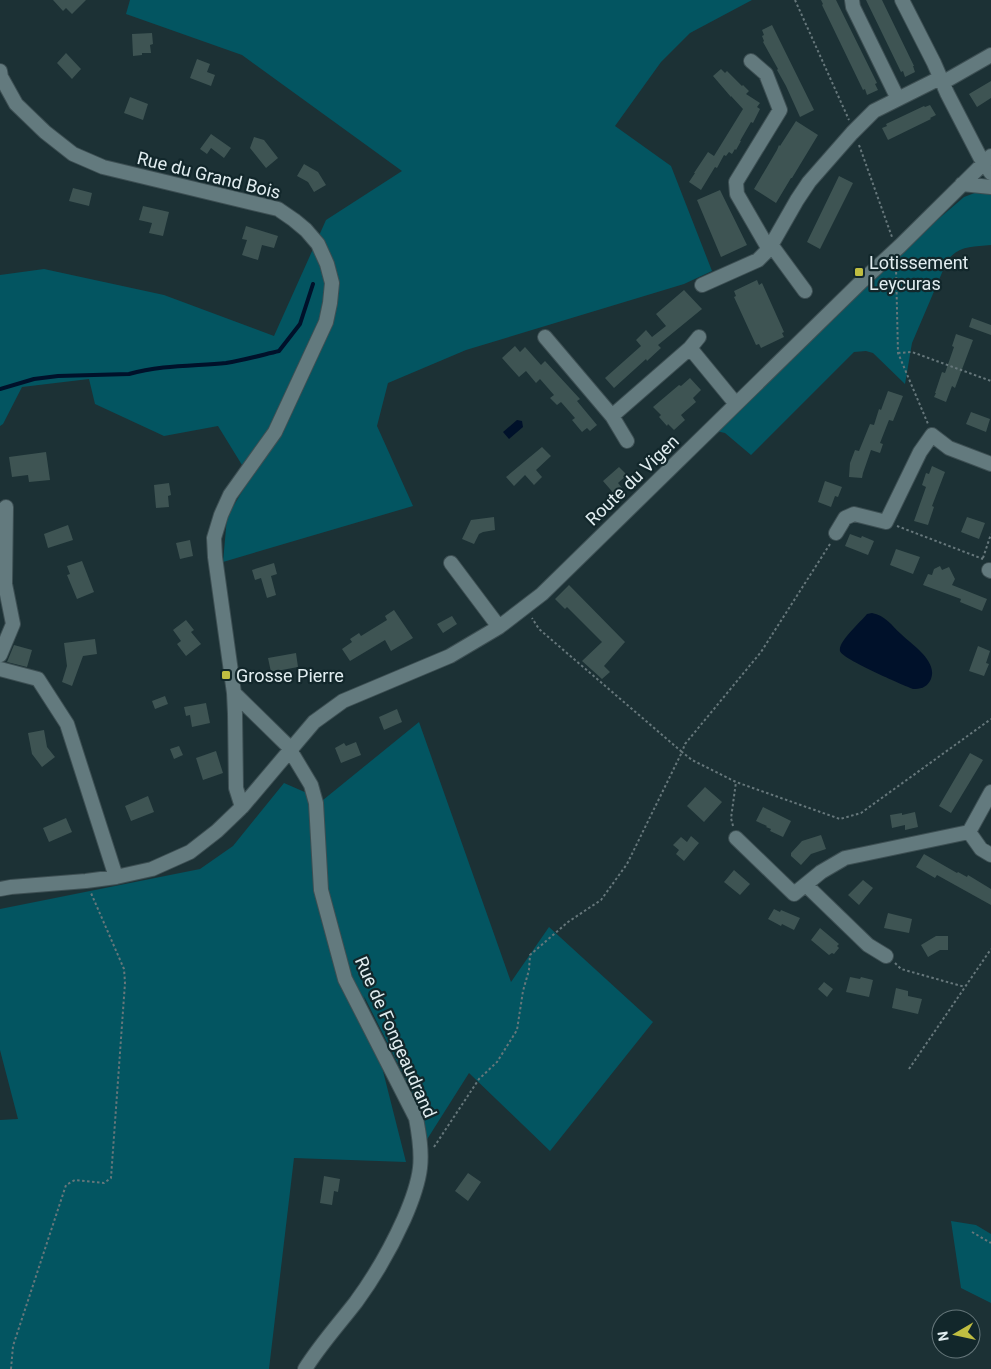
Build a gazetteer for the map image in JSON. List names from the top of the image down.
{
  "streets": {
    "street": ["Rue du Grand Bois", "Route du Vigen", "Rue de Fongeaudrand"]
  },
  "crossings": [
    ["Rue du Grand Bois", "Route du Vigen"],
    ["Route du Vigen", "Rue de Fongeaudrand"]
  ],
  "places": {
    "transit": ["Lotissement Leycuras", "Grosse Pierre"]
  },
  "north": "left"
}
